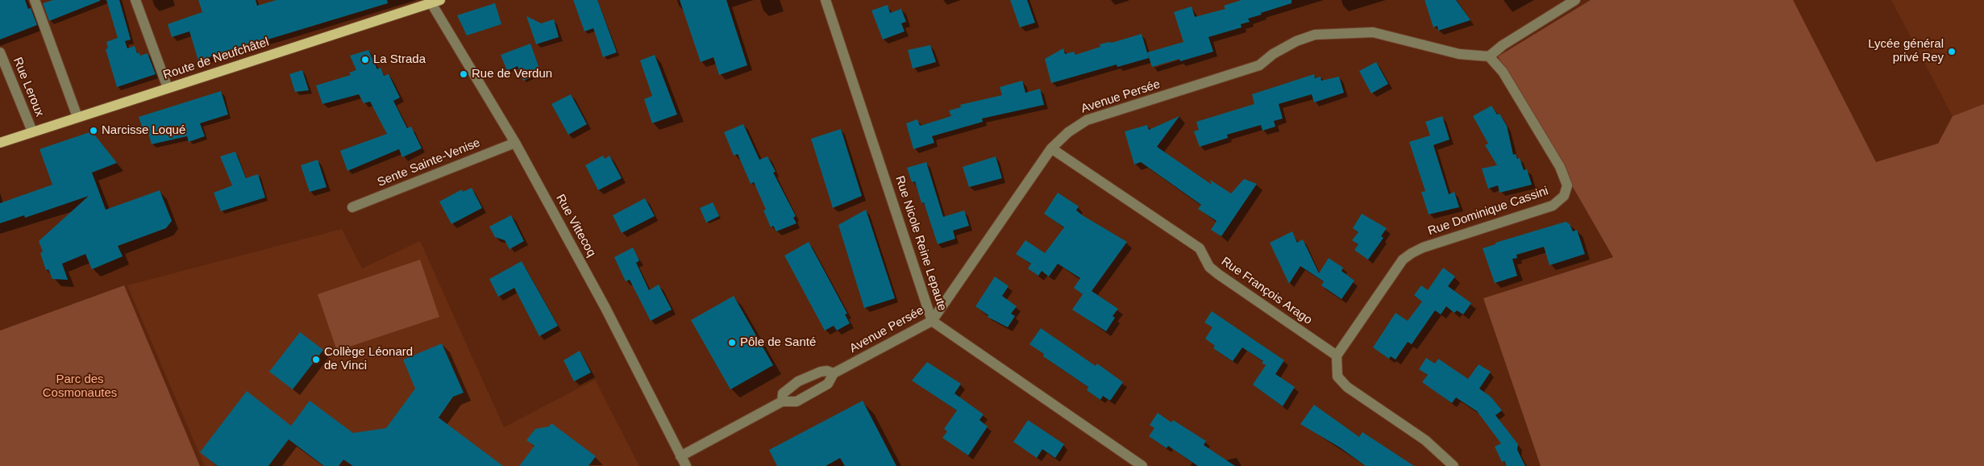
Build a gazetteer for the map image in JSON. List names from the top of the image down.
{
  "streets": {
    "main road": ["Route de Neufchâtel"],
    "street": [
      "Rue Leroux",
      "Avenue Persée",
      "Sente Sainte-Venise",
      "Rue Dominique Cassini",
      "Rue Vittecoq",
      "Rue Nicole Reine Lepaute",
      "Rue François Arago"
    ]
  },
  "crossings": [
    ["Route de Neufchâtel", "Rue Leroux"],
    ["Route de Neufchâtel", "Rue Vittecoq"],
    ["Avenue Persée", "Rue Dominique Cassini"],
    ["Avenue Persée", "Rue Vittecoq"],
    ["Avenue Persée", "Rue Nicole Reine Lepaute"],
    ["Avenue Persée", "Rue François Arago"],
    ["Sente Sainte-Venise", "Rue Vittecoq"],
    ["Rue Dominique Cassini", "Rue François Arago"]
  ],
  "parks": ["Parc des Cosmonautes"],
  "places": [
    "Lycée général privé Rey",
    "La Strada",
    "Rue de Verdun",
    "Narcisse Loqué",
    "Pôle de Santé",
    "Collège Léonard de Vinci"
  ]
}
